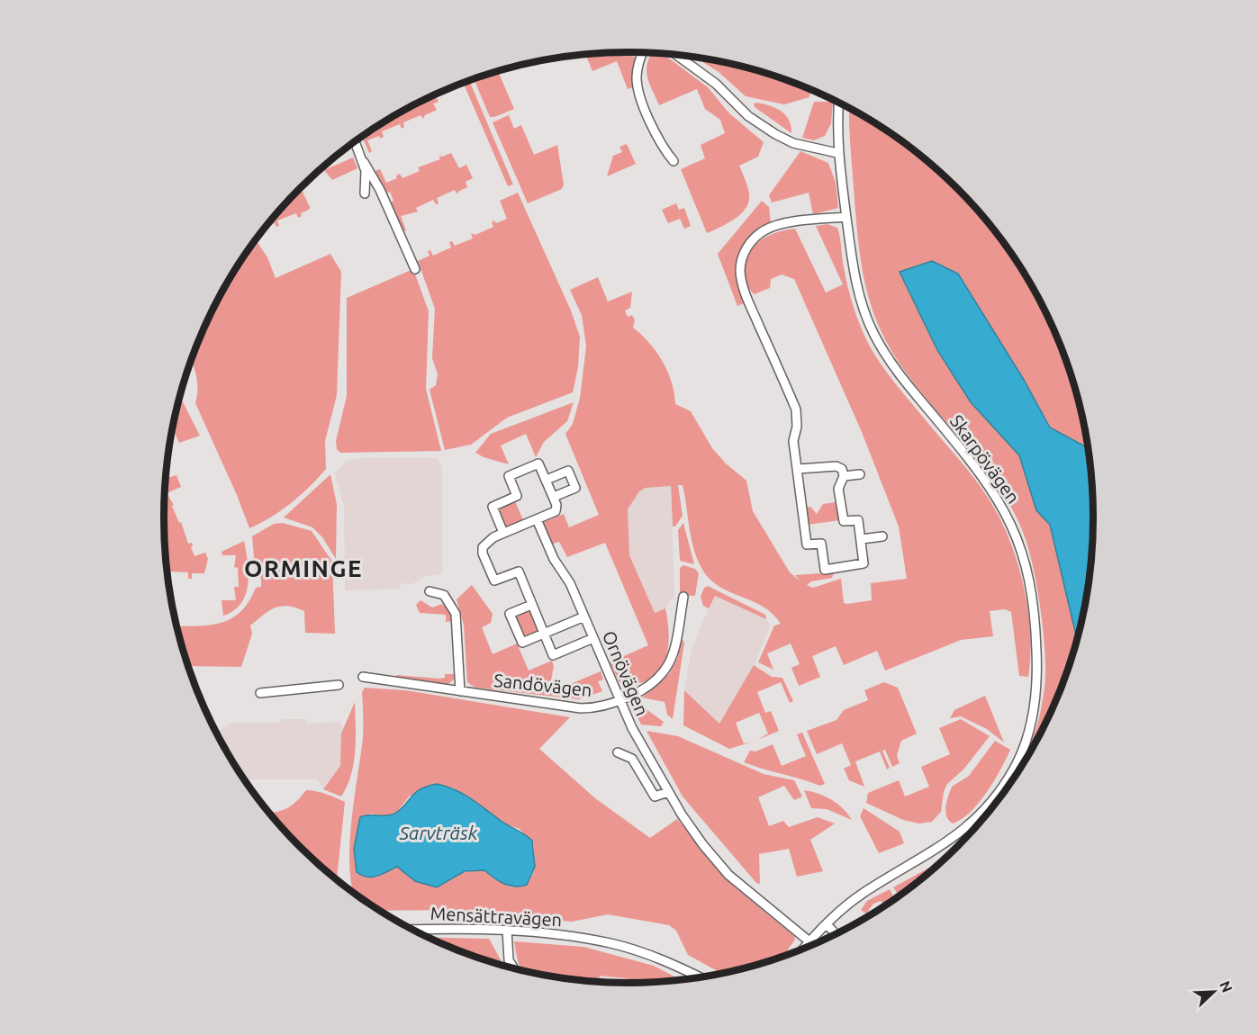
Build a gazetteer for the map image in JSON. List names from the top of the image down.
{
  "streets": {
    "street": [
      "Skarpövägen",
      "Ornövägen",
      "Sandövägen",
      "Mensättravägen"
    ]
  },
  "crossings": [
    ["Skarpövägen", "Ornövägen"],
    ["Ornövägen", "Sandövägen"]
  ],
  "districts": ["ORMINGE"],
  "water": ["Sarvträsk"],
  "north": "top right"
}
